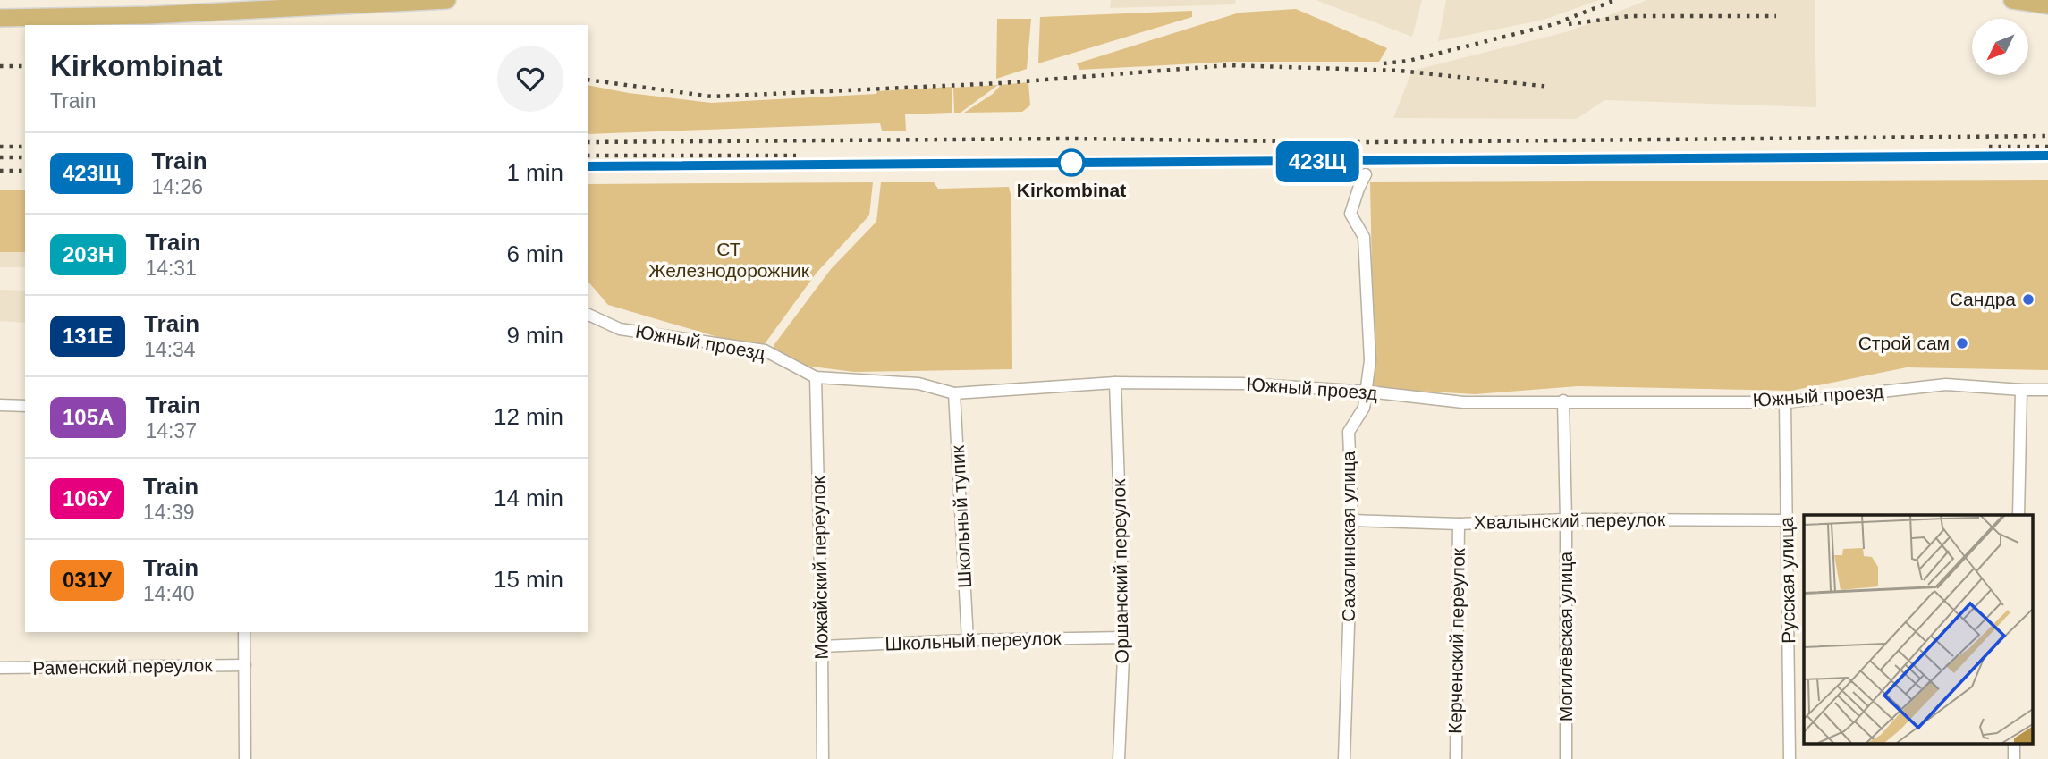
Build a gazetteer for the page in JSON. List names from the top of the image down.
{
  "streets": {
    "street": [
      "Южный проезд",
      "Школьный тупик",
      "Хвалынский переулок",
      "Сахалинская улица",
      "Можайский переулок",
      "Оршанский переулок",
      "Русская улица",
      "Могилёвская улица",
      "Школьный переулок",
      "Керченский переулок",
      "Раменский переулок"
    ]
  },
  "crossings": [
    ["Южный проезд", "Школьный тупик"],
    ["Южный проезд", "Сахалинская улица"],
    ["Южный проезд", "Можайский переулок"],
    ["Южный проезд", "Оршанский переулок"],
    ["Южный проезд", "Русская улица"],
    ["Южный проезд", "Могилёвская улица"],
    ["Школьный тупик", "Школьный переулок"],
    ["Хвалынский переулок", "Сахалинская улица"],
    ["Хвалынский переулок", "Русская улица"],
    ["Хвалынский переулок", "Могилёвская улица"],
    ["Хвалынский переулок", "Керченский переулок"],
    ["Можайский переулок", "Школьный переулок"],
    ["Оршанский переулок", "Школьный переулок"]
  ],
  "parks": ["СТ Железнодорожник"],
  "places": ["Kirkombinat", "Сандра", "Строй сам"],
  "north": "bottom left",
  "page": {
    "on_map": "423Щ",
    "heading": ["Kirkombinat", "Train"],
    "list": [
      {
        "mark": "423Щ",
        "name": "Train",
        "note": "14:26",
        "value": "1 min"
      },
      {
        "mark": "203Н",
        "name": "Train",
        "note": "14:31",
        "value": "6 min"
      },
      {
        "mark": "131Е",
        "name": "Train",
        "note": "14:34",
        "value": "9 min"
      },
      {
        "mark": "105А",
        "name": "Train",
        "note": "14:37",
        "value": "12 min"
      },
      {
        "mark": "106У",
        "name": "Train",
        "note": "14:39",
        "value": "14 min"
      },
      {
        "mark": "031У",
        "name": "Train",
        "note": "14:40",
        "value": "15 min"
      }
    ]
  }
}
